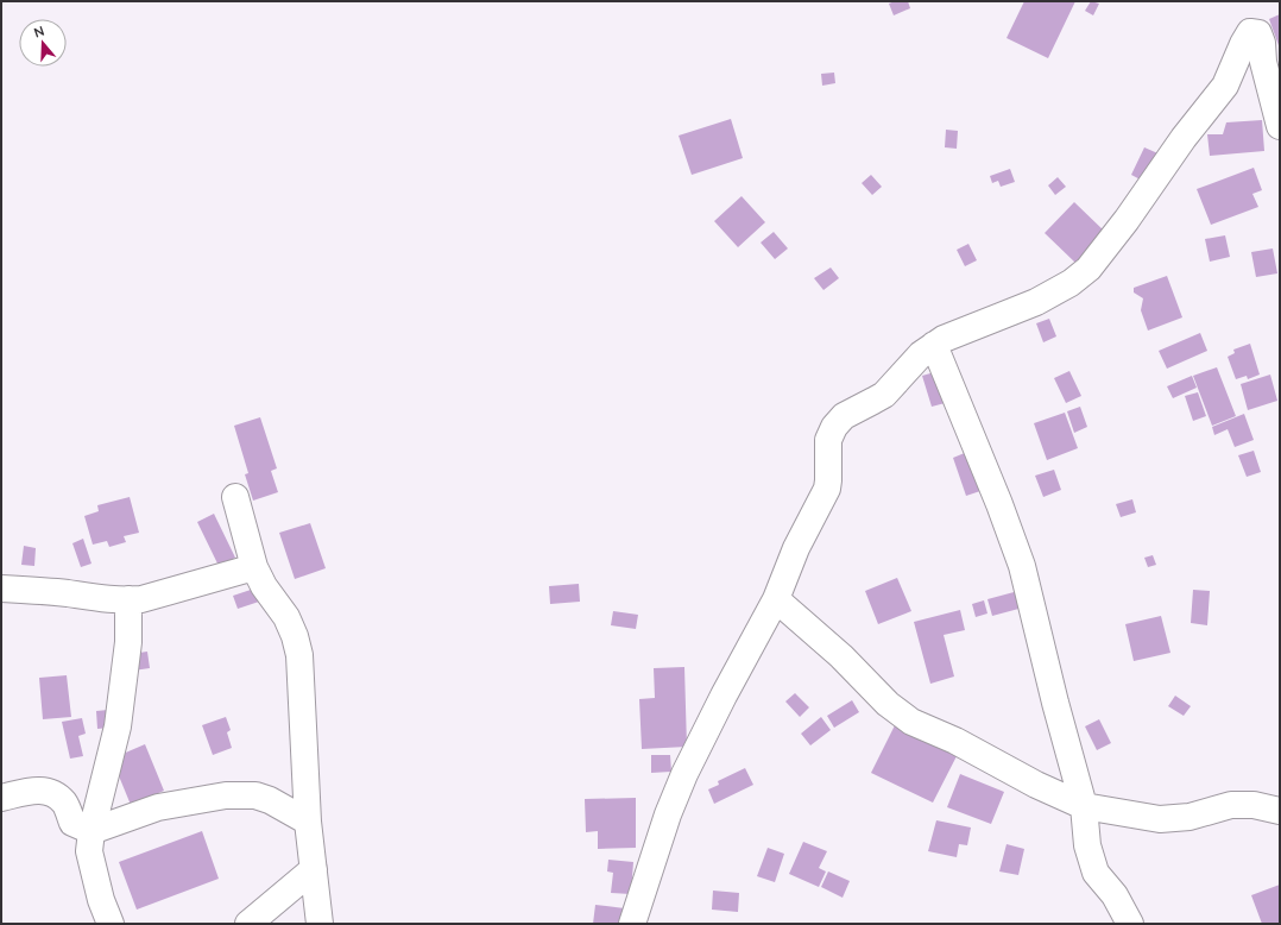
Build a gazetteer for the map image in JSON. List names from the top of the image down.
{
  "north": "top"
}
